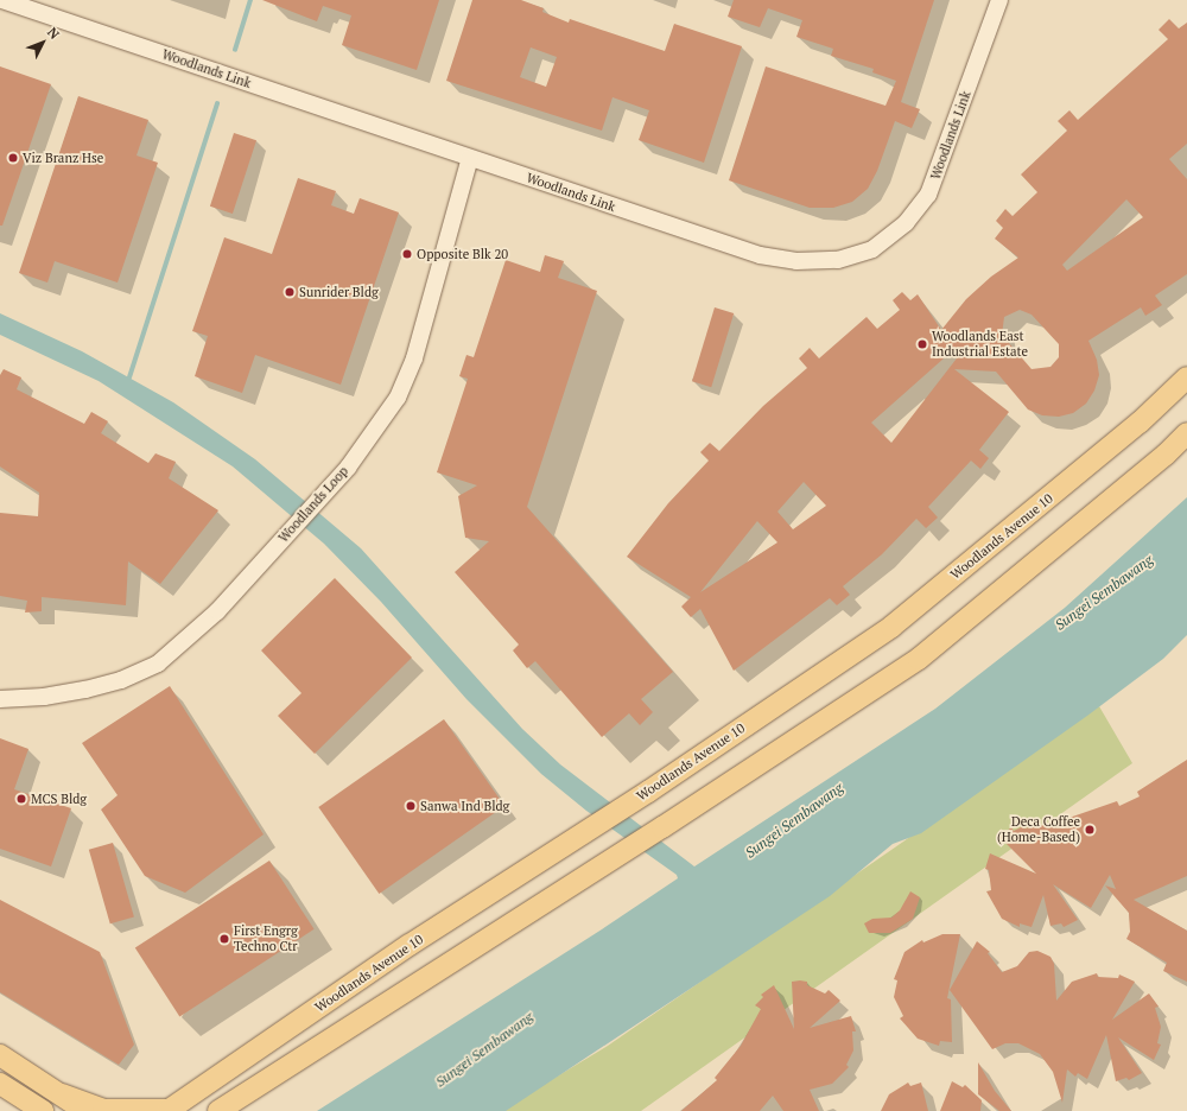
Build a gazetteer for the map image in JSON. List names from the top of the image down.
{
  "streets": {
    "main road": ["Woodlands Avenue 10"],
    "street": ["Woodlands Link", "Woodlands Loop"]
  },
  "crossings": [
    ["Woodlands Link", "Woodlands Loop"]
  ],
  "water": ["Sungei Sembawang"],
  "places": [
    "Viz Branz Hse",
    "Opposite Blk 20",
    "Sunrider Bldg",
    "Woodlands East Industrial Estate",
    "MCS Bldg",
    "Sanwa Ind Bldg",
    "Deca Coffee (Home-Based)",
    "First Engrg Techno Ctr"
  ],
  "north": "top right"
}
